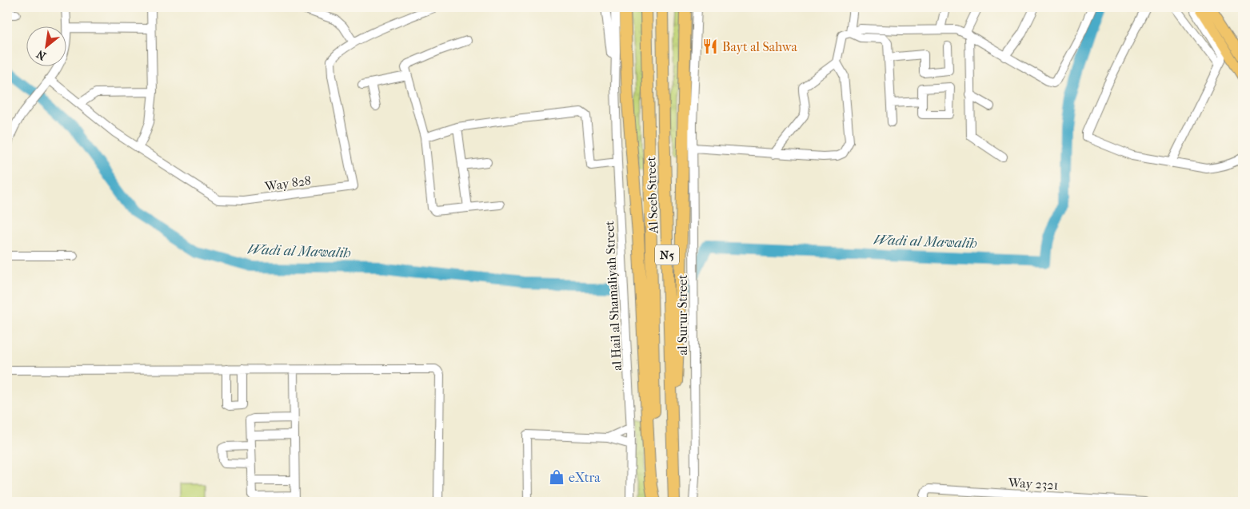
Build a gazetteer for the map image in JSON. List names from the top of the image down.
{
  "streets": {
    "highway": ["Al Seeb Street", "N5"],
    "street": [
      "Way 828",
      "al Hail al Shamaliyah Street",
      "al Surur Street",
      "Way 2321"
    ]
  },
  "water": ["Wadi al Mawalih"],
  "places": {
    "restaurant": ["Bayt al Sahwa"],
    "shop": ["eXtra"]
  },
  "north": "bottom left"
}
